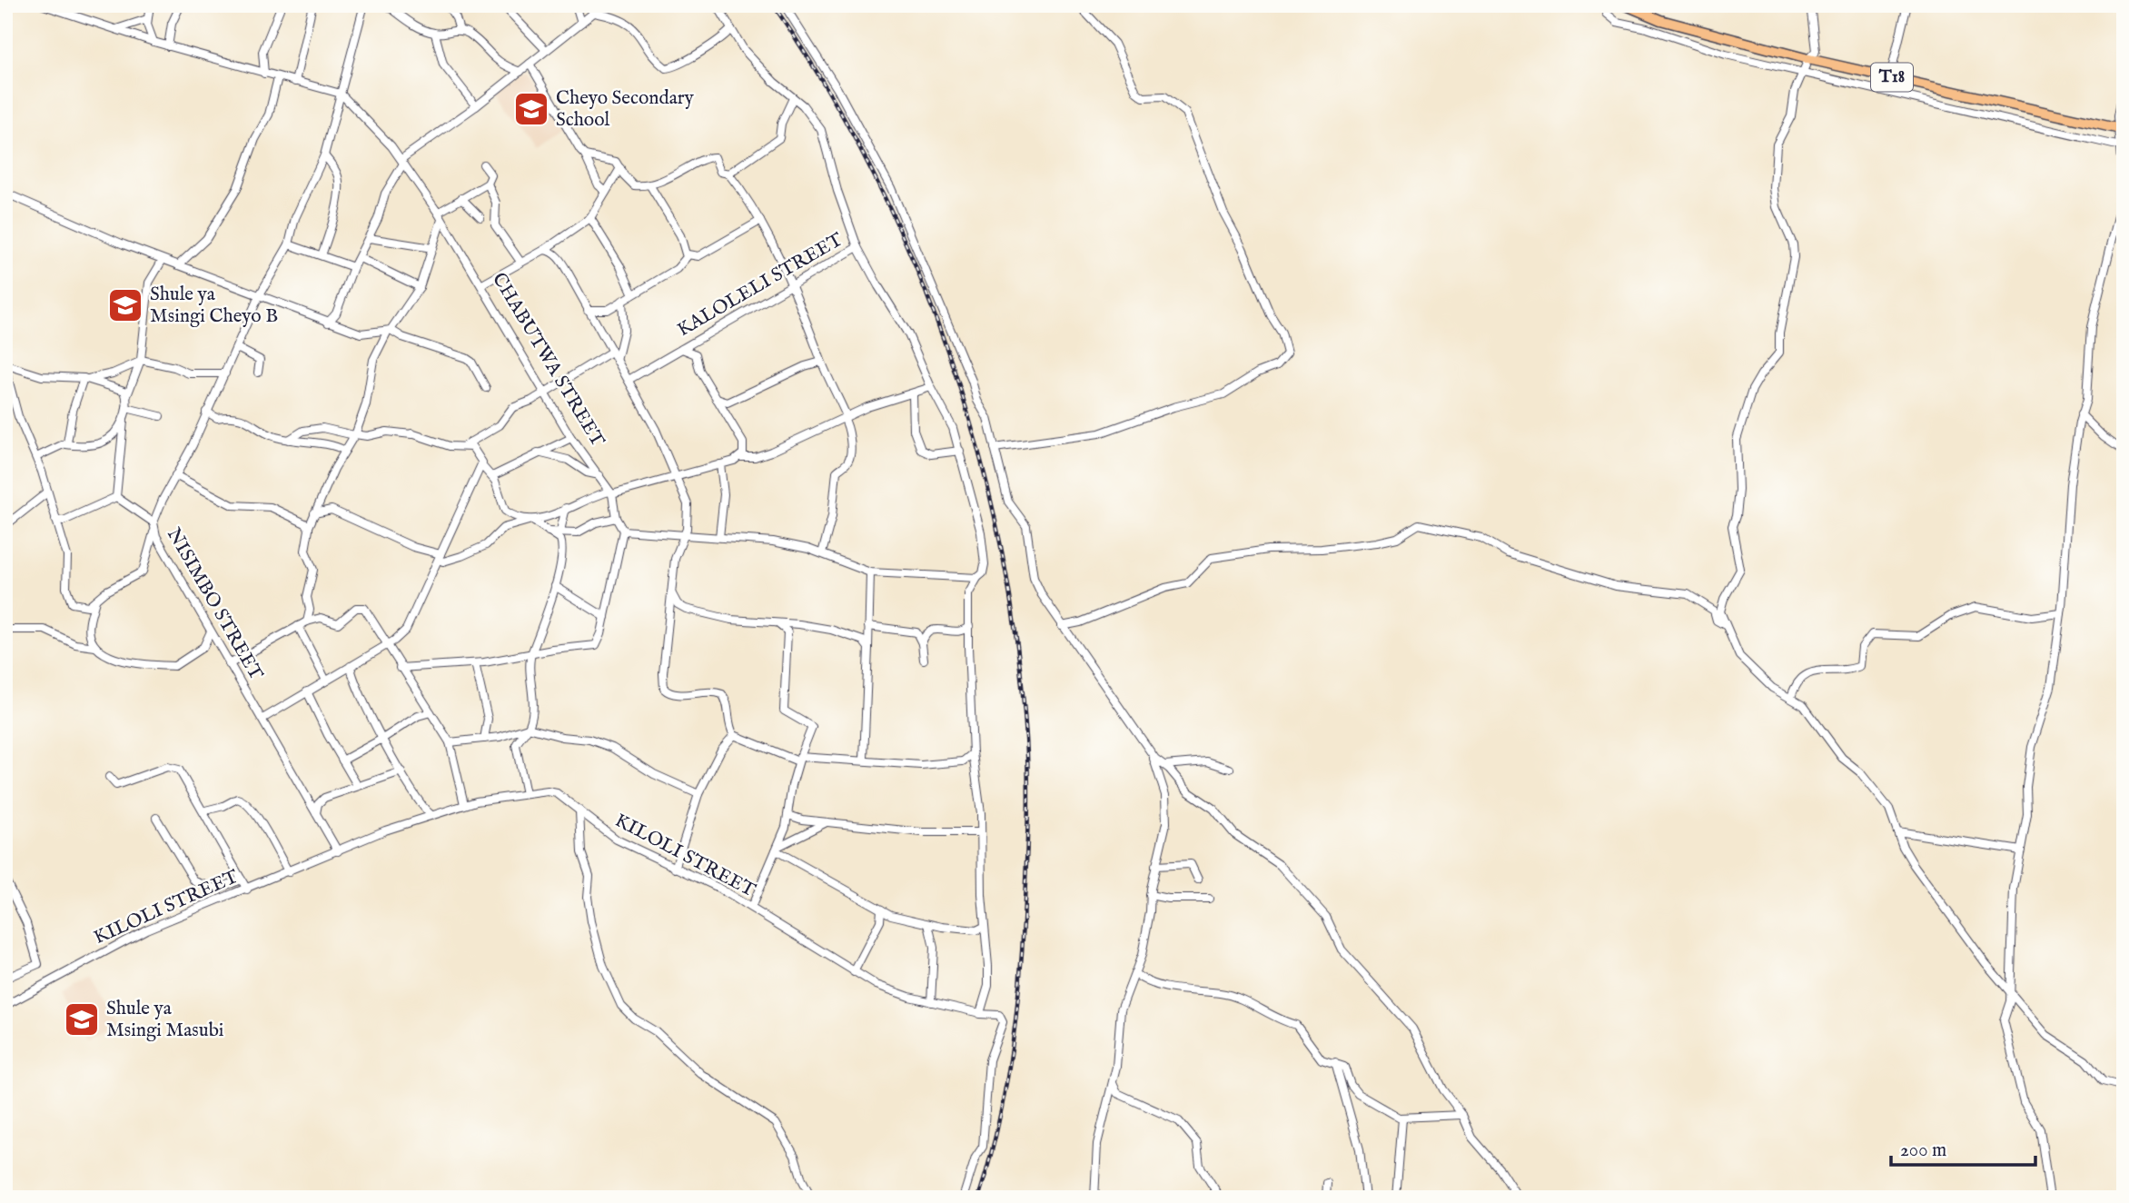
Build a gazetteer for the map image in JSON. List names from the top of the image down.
{
  "streets": {
    "highway": ["T18"],
    "street": [
      "KALOLELI STREET",
      "CHABUTWA STREET",
      "NISIMBO STREET",
      "KILOLI STREET"
    ]
  },
  "crossings": [
    ["CHABUTWA STREET", "NISIMBO STREET"],
    ["NISIMBO STREET", "KILOLI STREET"]
  ],
  "places": {
    "school or university": ["Cheyo Secondary School", "Shule ya Msingi Cheyo B", "Shule ya Msingi Masubi"]
  },
  "scale_bar": "200 m"
}
